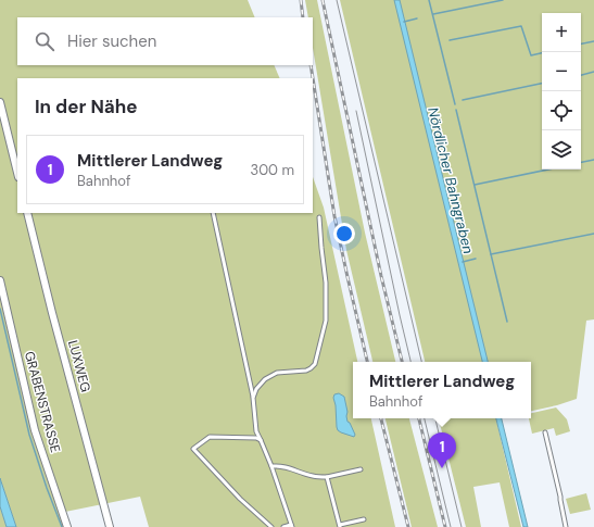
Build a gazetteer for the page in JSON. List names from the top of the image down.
{
  "streets": {
    "street": ["LUXWEG", "GRABENSTRASSE"]
  },
  "water": ["Nördlicher Bahngraben"],
  "page": {
    "map_buttons": ["+", "−"],
    "search": "Hier suchen",
    "heading": "In der Nähe",
    "list": [
      {
        "mark": "1",
        "name": "Mittlerer Landweg",
        "note": "Bahnhof",
        "value": "300 m"
      }
    ],
    "popup": ["Mittlerer Landweg", "Bahnhof"],
    "pins": "1"
  }
}
